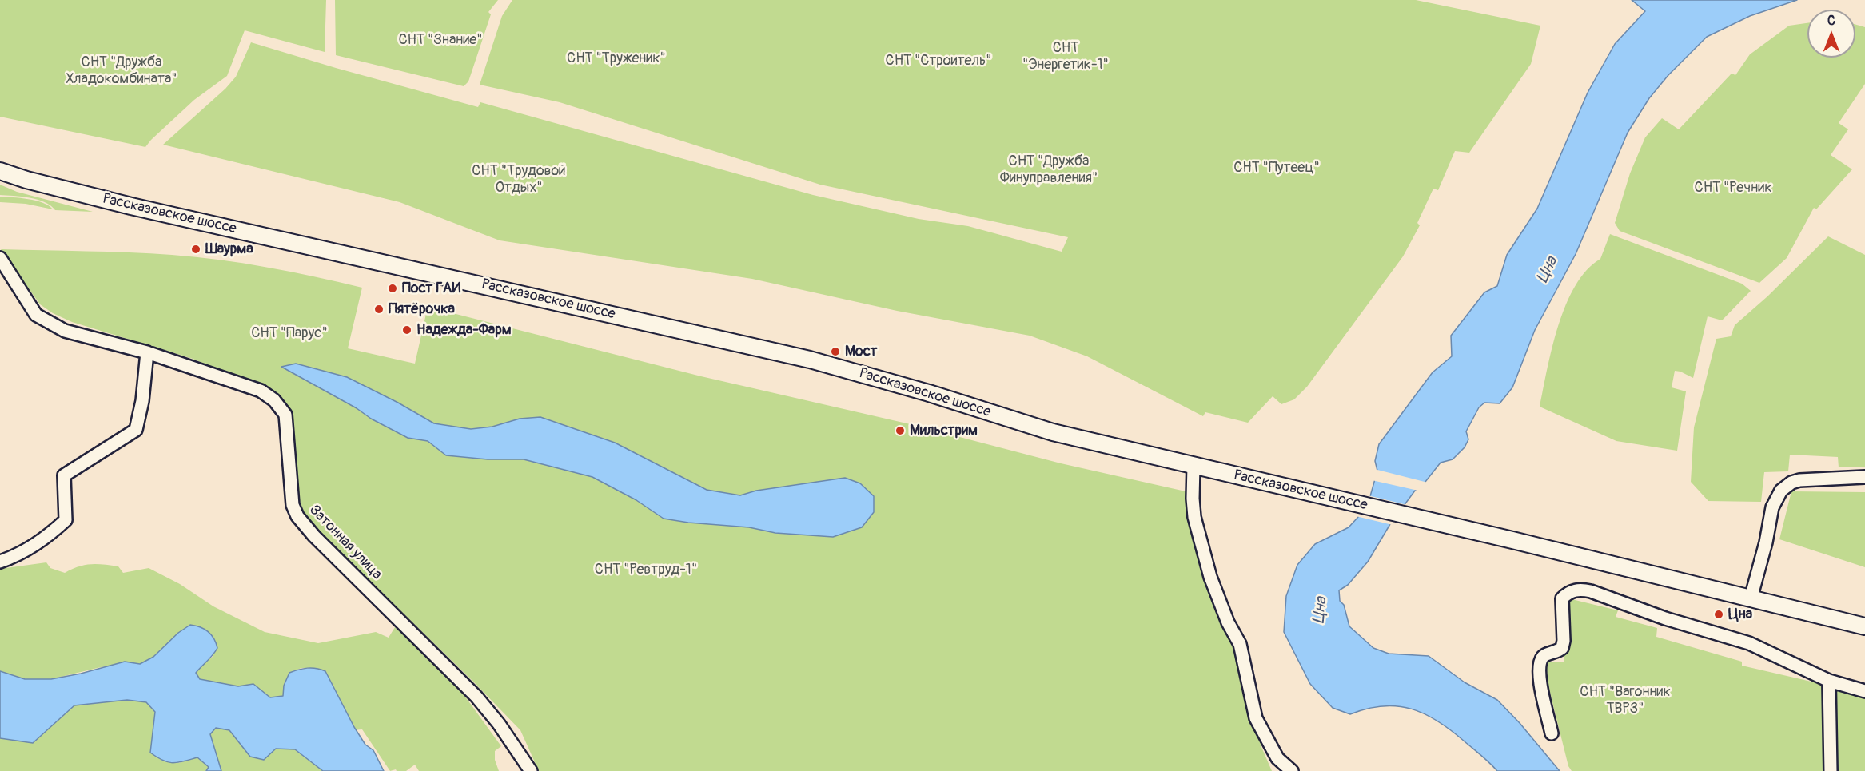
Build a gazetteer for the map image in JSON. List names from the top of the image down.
{
  "streets": {
    "main road": ["Рассказовское шоссе"],
    "street": ["Затонная улица"]
  },
  "water": ["Цна"],
  "parks": [
    "СНТ \"Знание\"",
    "СНТ \"Энергетик-1\"",
    "СНТ \"Труженик\"",
    "СНТ \"Строитель\"",
    "СНТ \"Дружба Хладокомбината\"",
    "СНТ \"Дружба Финуправления\"",
    "СНТ \"Путеец\"",
    "СНТ \"Трудовой Отдых\"",
    "СНТ \"Речник",
    "СНТ \"Парус\"",
    "СНТ \"Ревтруд-1\"",
    "СНТ \"Вагонник ТВРЗ\""
  ],
  "places": [
    "Шаурма",
    "Пост ГАИ",
    "Пятёрочка",
    "Надежда-Фарм",
    "Мост",
    "Мильстрим",
    "Цна"
  ],
  "north": "top"
}
